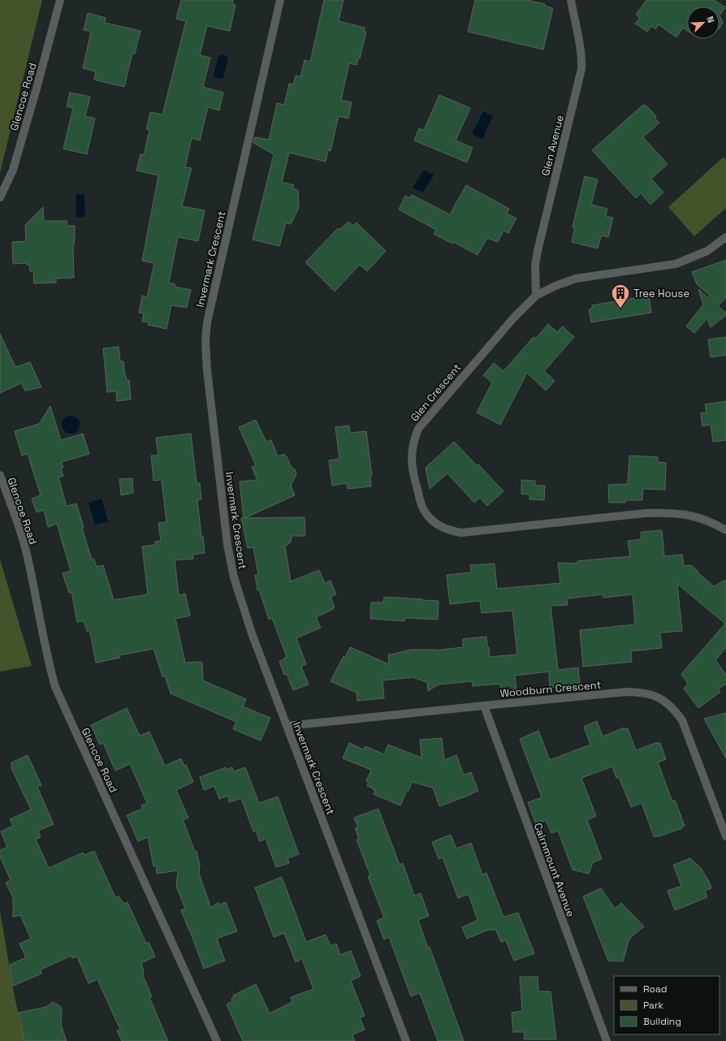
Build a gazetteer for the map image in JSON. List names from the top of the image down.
{
  "streets": {
    "street": [
      "Glencoe Road",
      "Glen Avenue",
      "Invermark Crescent",
      "Glen Crescent",
      "Woodburn Crescent",
      "Cairnmount Avenue"
    ]
  },
  "crossings": [
    ["Glen Avenue", "Glen Crescent"],
    ["Invermark Crescent", "Woodburn Crescent"],
    ["Woodburn Crescent", "Cairnmount Avenue"]
  ],
  "places": {
    "building": ["Tree House"]
  },
  "legend": ["Road", "Park", "Building"],
  "north": "top right"
}
